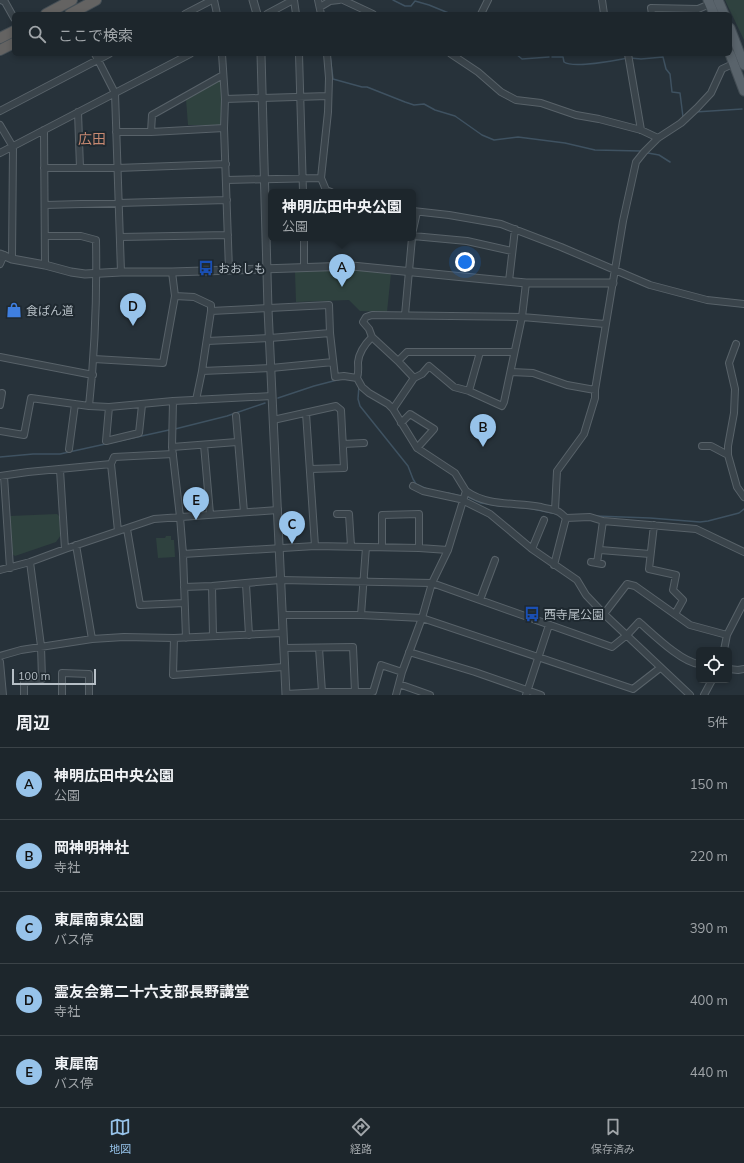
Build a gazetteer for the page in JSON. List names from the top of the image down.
{
  "districts": ["広田"],
  "places": {
    "bus stop": ["おおしも", "西寺尾公園"],
    "shop": ["食ぱん道"]
  },
  "scale_bar": "100 m",
  "page": {
    "search": "ここで検索",
    "popup": ["神明広田中央公園", "公園"],
    "pins": [
      "A",
      "D",
      "B",
      "E",
      "C"
    ],
    "scale": "100 m",
    "heading": ["周辺", "5件"],
    "list": [
      {
        "mark": "A",
        "name": "神明広田中央公園",
        "note": "公園",
        "value": "150 m"
      },
      {
        "mark": "B",
        "name": "岡神明神社",
        "note": "寺社",
        "value": "220 m"
      },
      {
        "mark": "C",
        "name": "東犀南東公園",
        "note": "バス停",
        "value": "390 m"
      },
      {
        "mark": "D",
        "name": "霊友会第二十六支部長野講堂",
        "note": "寺社",
        "value": "400 m"
      },
      {
        "mark": "E",
        "name": "東犀南",
        "note": "バス停",
        "value": "440 m"
      }
    ],
    "nav": ["地図", "経路", "保存済み"]
  }
}
